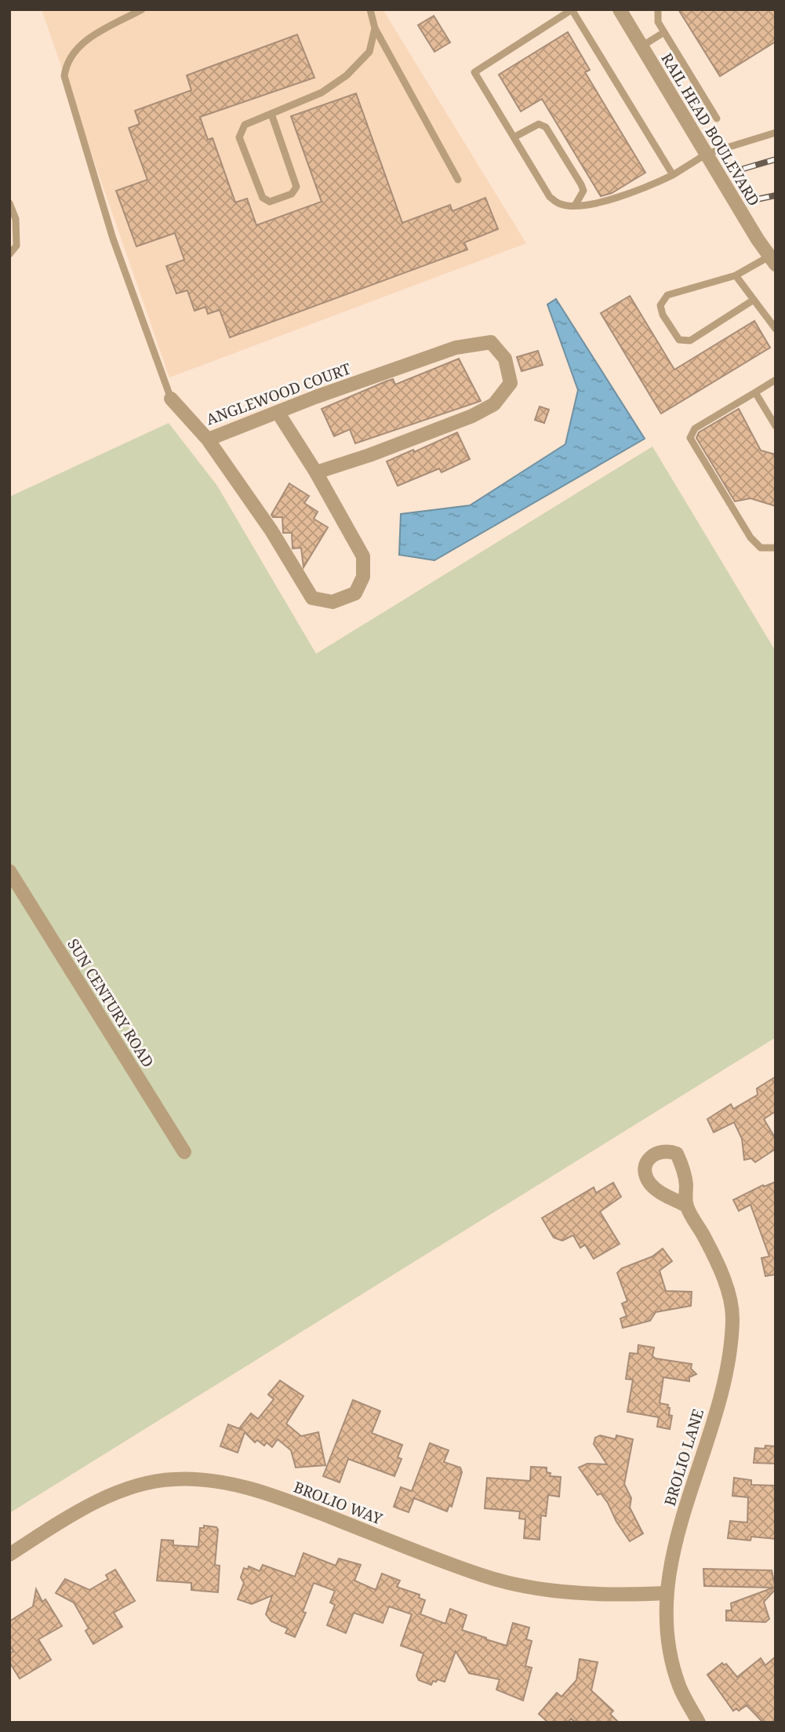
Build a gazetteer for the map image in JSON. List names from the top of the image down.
{
  "streets": {
    "street": [
      "RAIL HEAD BOULEVARD",
      "ANGLEWOOD COURT",
      "SUN CENTURY ROAD",
      "BROLIO LANE",
      "BROLIO WAY"
    ]
  },
  "crossings": [
    ["BROLIO LANE", "BROLIO WAY"]
  ]
}
